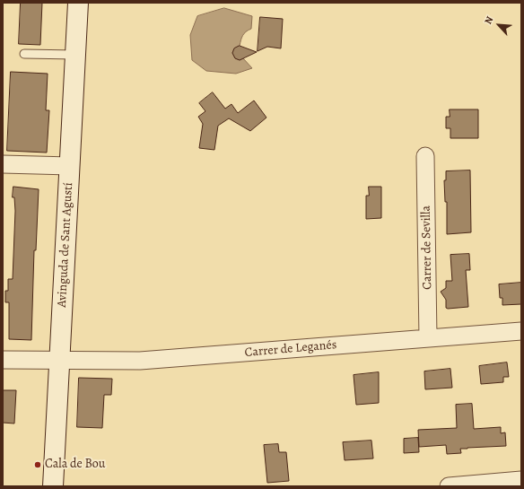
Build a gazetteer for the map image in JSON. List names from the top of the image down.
{
  "streets": {
    "street": ["Avinguda de Sant Agustí", "Carrer de Sevilla", "Carrer de Leganés"]
  },
  "crossings": [
    ["Avinguda de Sant Agustí", "Carrer de Leganés"],
    ["Carrer de Sevilla", "Carrer de Leganés"]
  ],
  "places": ["Cala de Bou"],
  "north": "top left"
}
